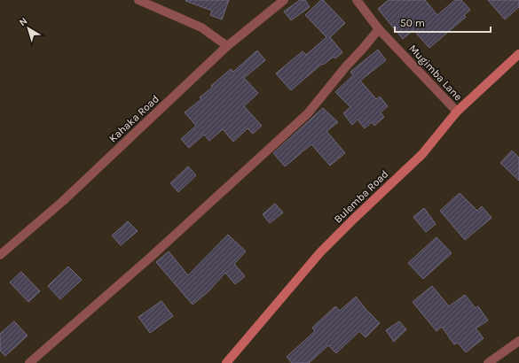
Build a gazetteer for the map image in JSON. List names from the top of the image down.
{
  "streets": {
    "main road": ["Bulemba Road"],
    "street": ["Mugimba Lane", "Kahaka Road"]
  },
  "crossings": [
    ["Mugimba Lane", "Bulemba Road"]
  ],
  "scale_bar": "50 m",
  "north": "top left"
}
